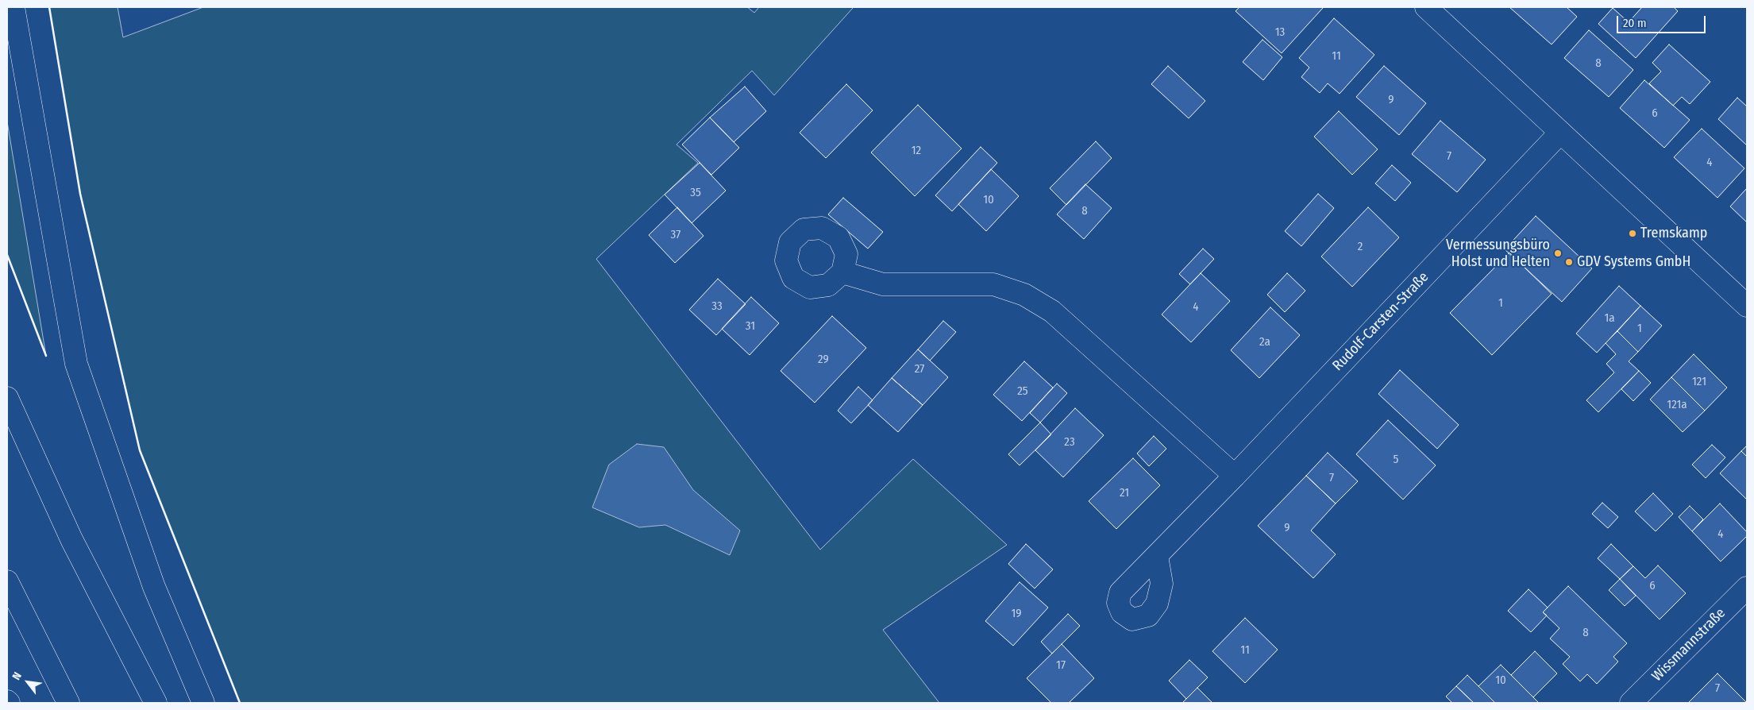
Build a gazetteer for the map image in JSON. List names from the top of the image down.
{
  "streets": {
    "main road": ["Rudolf-Carsten-Straße", "Wissmannstraße"]
  },
  "places": ["Tremskamp", "Vermessungsbüro Holst und Helten", "GDV Systems GmbH"],
  "house_numbers": [
    "13",
    "11",
    "8",
    "9",
    "6",
    "12",
    "7",
    "4",
    "35",
    "10",
    "8",
    "37",
    "2",
    "1",
    "33",
    "4",
    "1a",
    "31",
    "1",
    "2a",
    "29",
    "27",
    "121",
    "25",
    "121a",
    "23",
    "5",
    "7",
    "21",
    "9",
    "4",
    "6",
    "19",
    "8",
    "11",
    "17",
    "10",
    "7"
  ],
  "scale_bar": "20 m",
  "north": "top left"
}
